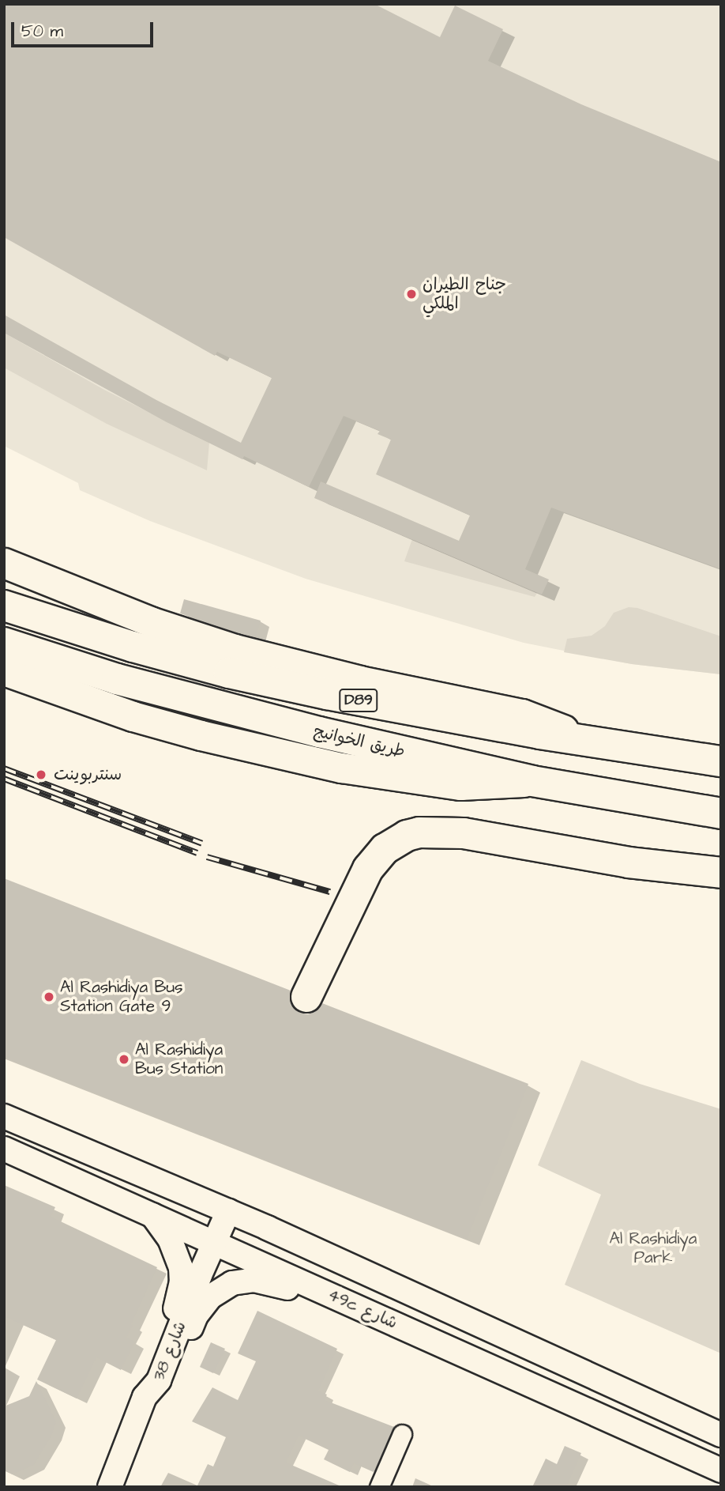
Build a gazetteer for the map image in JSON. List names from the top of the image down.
{
  "streets": {
    "highway": ["D89", "طريق الخوانيج"],
    "street": ["49c شارع", "شارع 38"]
  },
  "crossings": [
    ["49c شارع", "شارع 38"]
  ],
  "parks": ["Al Rashidiya Park"],
  "places": [
    "جناح الطيران الملكي",
    "سنتربوينت",
    "Al Rashidiya Bus Station Gate 9",
    "Al Rashidiya Bus Station"
  ],
  "scale_bar": "50 m"
}
